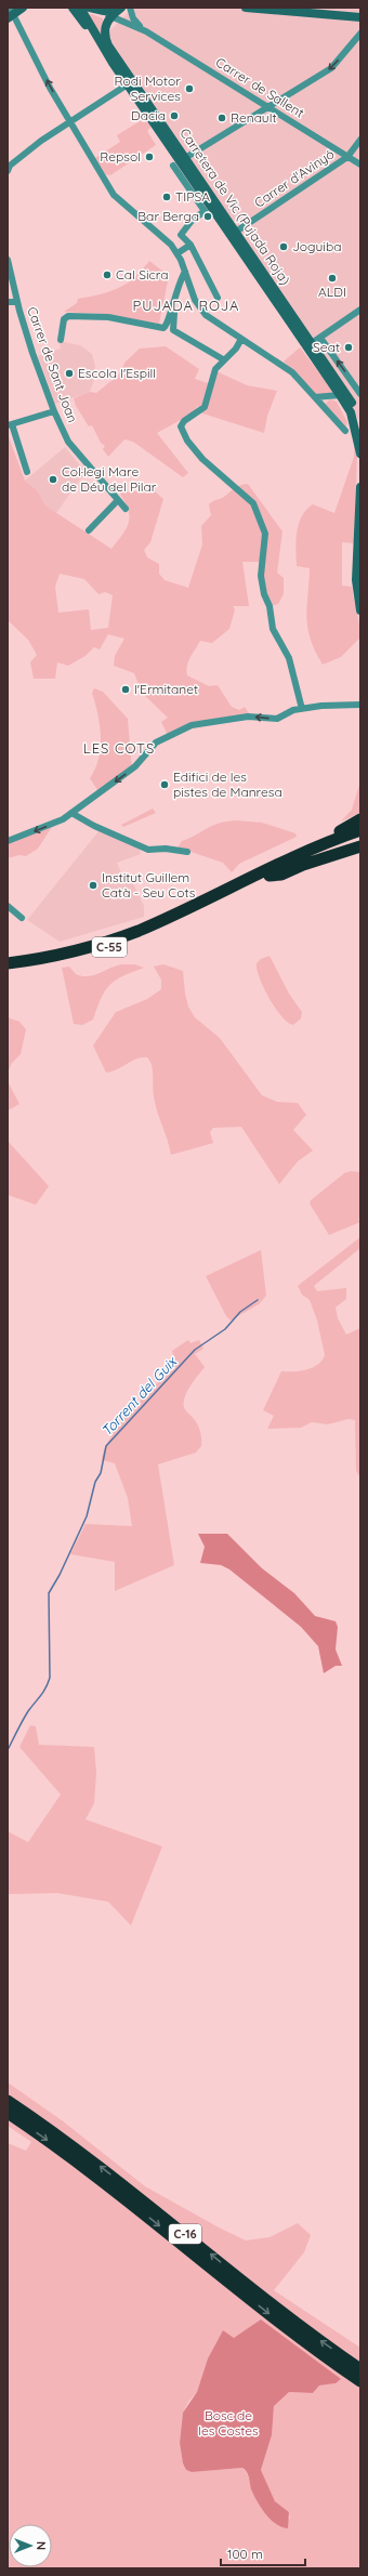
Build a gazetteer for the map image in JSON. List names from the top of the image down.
{
  "streets": {
    "highway": ["C-55", "C-16"],
    "main road": ["Carretera de Vic (Pujada Roja)"],
    "street": ["Carrer de Sallent", "Carrer d'Avinyó", "Carrer de Sant Joan"]
  },
  "crossings": [
    ["Carrer de Sallent", "Carrer d'Avinyó"],
    ["Carrer de Sallent", "Carretera de Vic (Pujada Roja)"],
    ["Carrer d'Avinyó", "Carretera de Vic (Pujada Roja)"]
  ],
  "districts": ["PUJADA ROJA", "LES COTS"],
  "water": ["Torrent del Guix"],
  "parks": ["Bosc de les Costes"],
  "places": [
    "Rodi Motor Services",
    "Dacia",
    "Renault",
    "Repsol",
    "TIPSA",
    "Bar Berga",
    "Joguiba",
    "Cal Sicra",
    "ALDI",
    "Seat",
    "Escola l'Espill",
    "Col·legi Mare de Déu del Pilar",
    "l'Ermitanet",
    "Edifici de les pistes de Manresa",
    "Institut Guillem Catà - Seu Cots"
  ],
  "scale_bar": "100 m",
  "north": "right"
}
